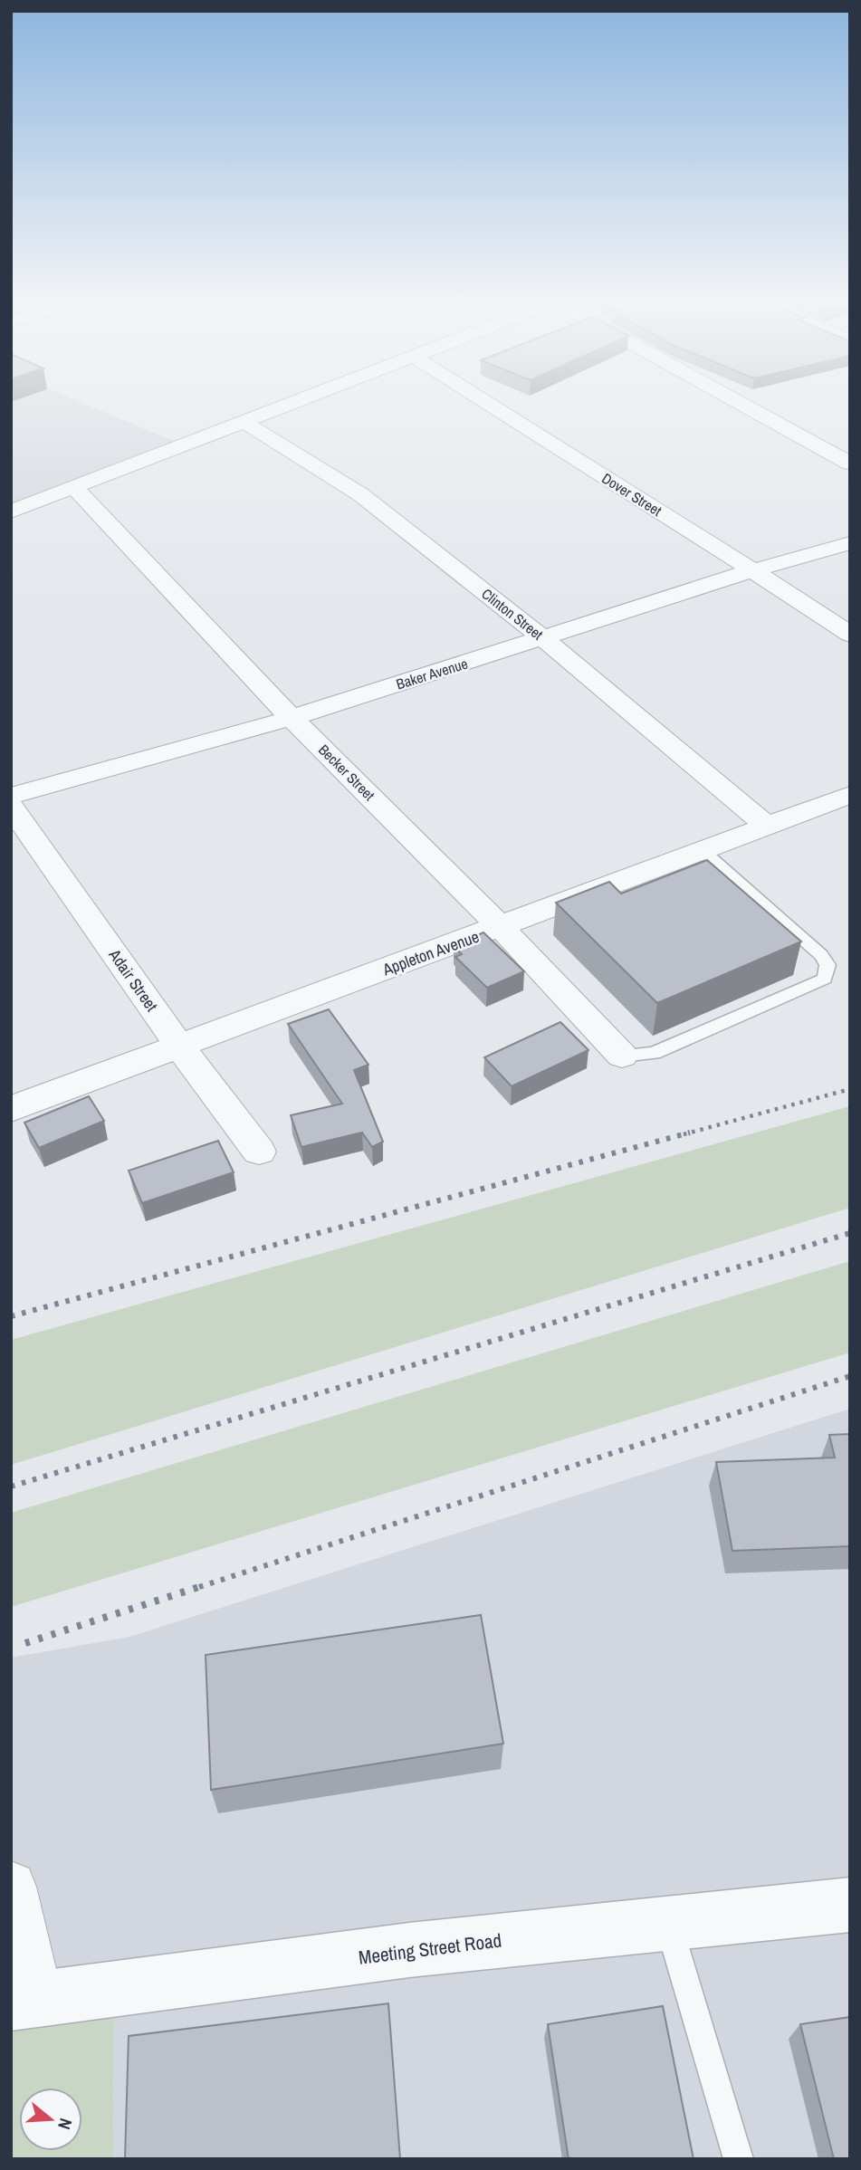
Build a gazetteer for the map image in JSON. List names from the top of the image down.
{
  "streets": {
    "street": [
      "Dover Street",
      "Clinton Street",
      "Baker Avenue",
      "Becker Street",
      "Appleton Avenue",
      "Adair Street",
      "Meeting Street Road"
    ]
  },
  "crossings": [
    ["Dover Street", "Baker Avenue"],
    ["Clinton Street", "Baker Avenue"],
    ["Clinton Street", "Appleton Avenue"],
    ["Baker Avenue", "Becker Street"],
    ["Becker Street", "Appleton Avenue"],
    ["Appleton Avenue", "Adair Street"]
  ],
  "north": "right"
}
